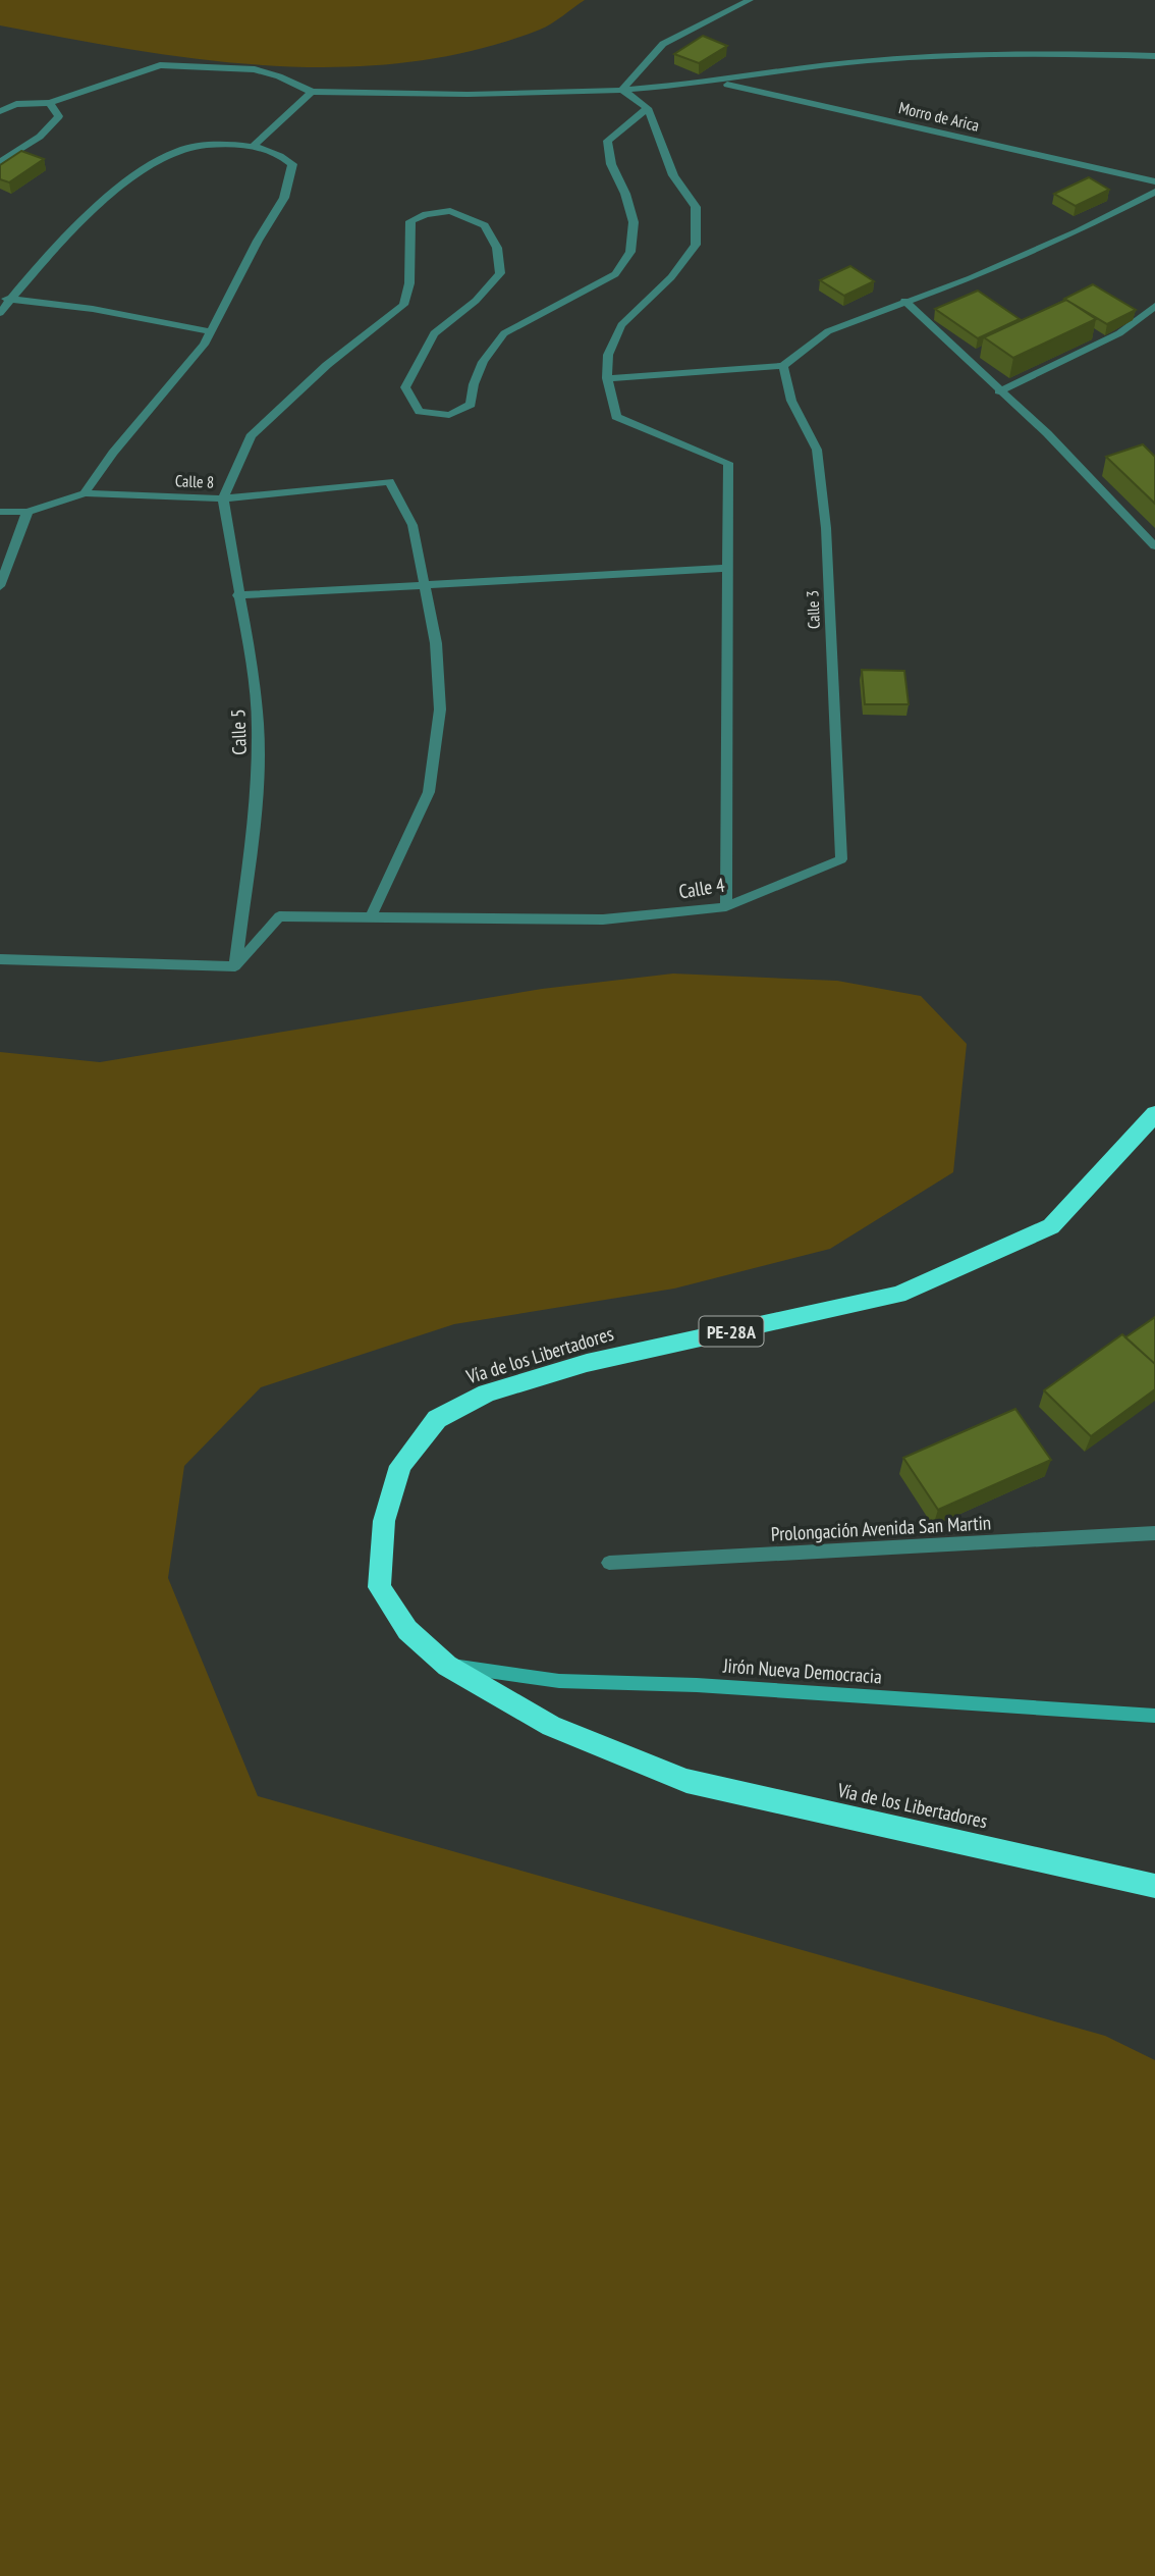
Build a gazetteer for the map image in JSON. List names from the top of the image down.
{
  "streets": {
    "highway": ["PE-28A", "Vía de los Libertadores"],
    "street": [
      "Morro de Arica",
      "Calle 8",
      "Calle 3",
      "Calle 5",
      "Calle 4",
      "Prolongación Avenida San Martin",
      "Jirón Nueva Democracia"
    ]
  },
  "crossings": [
    ["Calle 8", "Calle 5"],
    ["Calle 3", "Calle 4"],
    ["Calle 5", "Calle 4"],
    ["Vía de los Libertadores", "Jirón Nueva Democracia"]
  ]
}
